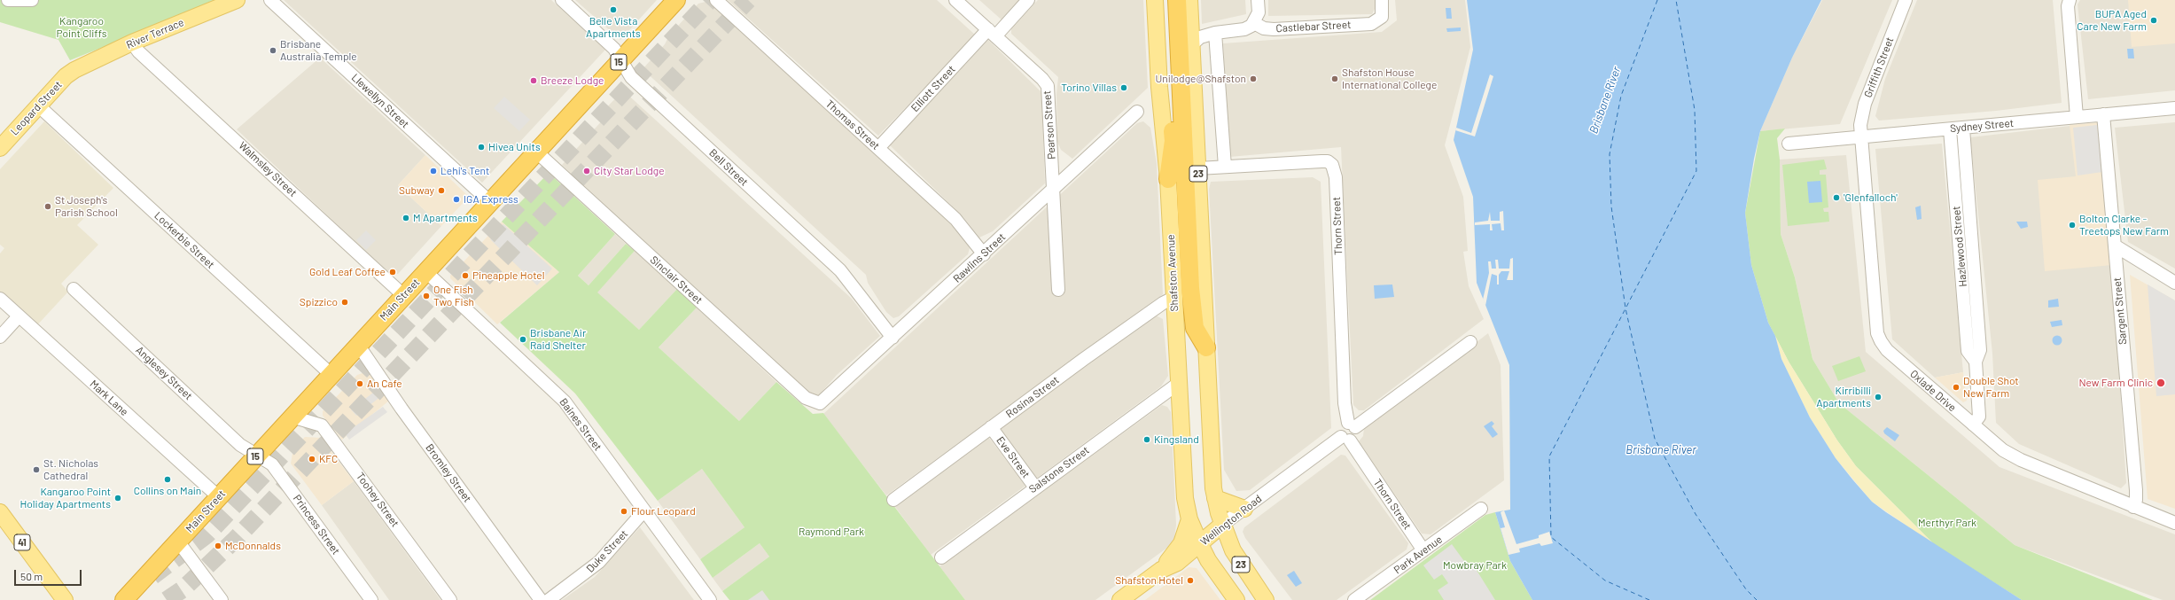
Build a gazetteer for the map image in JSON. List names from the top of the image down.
{
  "streets": {
    "highway": ["15", "Main Street"],
    "main road": [
      "River Terrace",
      "Leopard Street",
      "23",
      "Shafston Avenue",
      "Wellington Road",
      "41"
    ],
    "street": [
      "Castlebar Street",
      "Griffith Street",
      "Elliott Street",
      "Llewellyn Street",
      "Thomas Street",
      "Pearson Street",
      "Sydney Street",
      "Bell Street",
      "Walmsley Street",
      "Thorn Street",
      "Lockerbie Street",
      "Hazlewood Street",
      "Rawlins Street",
      "Sinclair Street",
      "Sargent Street",
      "Anglesey Street",
      "Oxlade Drive",
      "Rosina Street",
      "Mark Lane",
      "Baines Street",
      "Eve Street",
      "Salstone Street",
      "Bromley Street",
      "Toohey Street",
      "Princess Street",
      "Duke Street",
      "Park Avenue"
    ]
  },
  "crossings": [
    ["River Terrace", "Leopard Street"],
    ["River Terrace", "Walmsley Street"],
    ["Griffith Street", "Sydney Street"],
    ["Griffith Street", "Oxlade Drive"],
    ["Elliott Street", "Thomas Street"],
    ["Elliott Street", "Pearson Street"],
    ["Llewellyn Street", "Main Street"],
    ["Leopard Street", "Lockerbie Street"],
    ["Thomas Street", "Rawlins Street"],
    ["Pearson Street", "Rawlins Street"],
    ["Sydney Street", "Hazlewood Street"],
    ["Sydney Street", "Sargent Street"],
    ["Sydney Street", "Oxlade Drive"],
    ["Bell Street", "Rawlins Street"],
    ["Bell Street", "Main Street"],
    ["Walmsley Street", "Main Street"],
    ["23", "Thorn Street"],
    ["23", "Shafston Avenue"],
    ["23", "Wellington Road"],
    ["Thorn Street", "Wellington Road"],
    ["Thorn Street", "Park Avenue"],
    ["Lockerbie Street", "Main Street"],
    ["Hazlewood Street", "Oxlade Drive"],
    ["Rawlins Street", "Sinclair Street"],
    ["Shafston Avenue", "Rosina Street"],
    ["Shafston Avenue", "Salstone Street"],
    ["Shafston Avenue", "Wellington Road"],
    ["Sinclair Street", "Main Street"],
    ["Main Street", "Anglesey Street"],
    ["Main Street", "Mark Lane"],
    ["Main Street", "Baines Street"],
    ["Main Street", "Bromley Street"],
    ["Main Street", "Toohey Street"],
    ["Main Street", "Princess Street"],
    ["Sargent Street", "Oxlade Drive"],
    ["Anglesey Street", "Princess Street"],
    ["Rosina Street", "Eve Street"],
    ["Baines Street", "Duke Street"],
    ["Eve Street", "Salstone Street"]
  ],
  "water": ["Brisbane River"],
  "parks": [
    "Kangaroo Point Cliffs",
    "Merthyr Park",
    "Raymond Park",
    "Mowbray Park"
  ],
  "places": [
    "Belle Vista Apartments",
    "BUPA Aged Care New Farm",
    "Brisbane Australia Temple",
    "Unilodge@Shafston",
    "Shafston House International College",
    "Breeze Lodge",
    "Torino Villas",
    "Hivea Units",
    "Lehi's Tent",
    "City Star Lodge",
    "Subway",
    "'Glenfalloch'",
    "IGA Express",
    "St Joseph's Parish School",
    "M Apartments",
    "Bolton Clarke - Treetops New Farm",
    "Gold Leaf Coffee",
    "Pineapple Hotel",
    "One Fish Two Fish",
    "Spizzico",
    "Brisbane Air Raid Shelter",
    "New Farm Clinic",
    "An Cafe",
    "Double Shot New Farm",
    "Kirribilli Apartments",
    "Kingsland",
    "KFC",
    "St. Nicholas Cathedral",
    "Collins on Main",
    "Kangaroo Point Holiday Apartments",
    "Flour Leopard",
    "McDonnalds",
    "Shafston Hotel"
  ],
  "scale_bar": "50 m"
}
